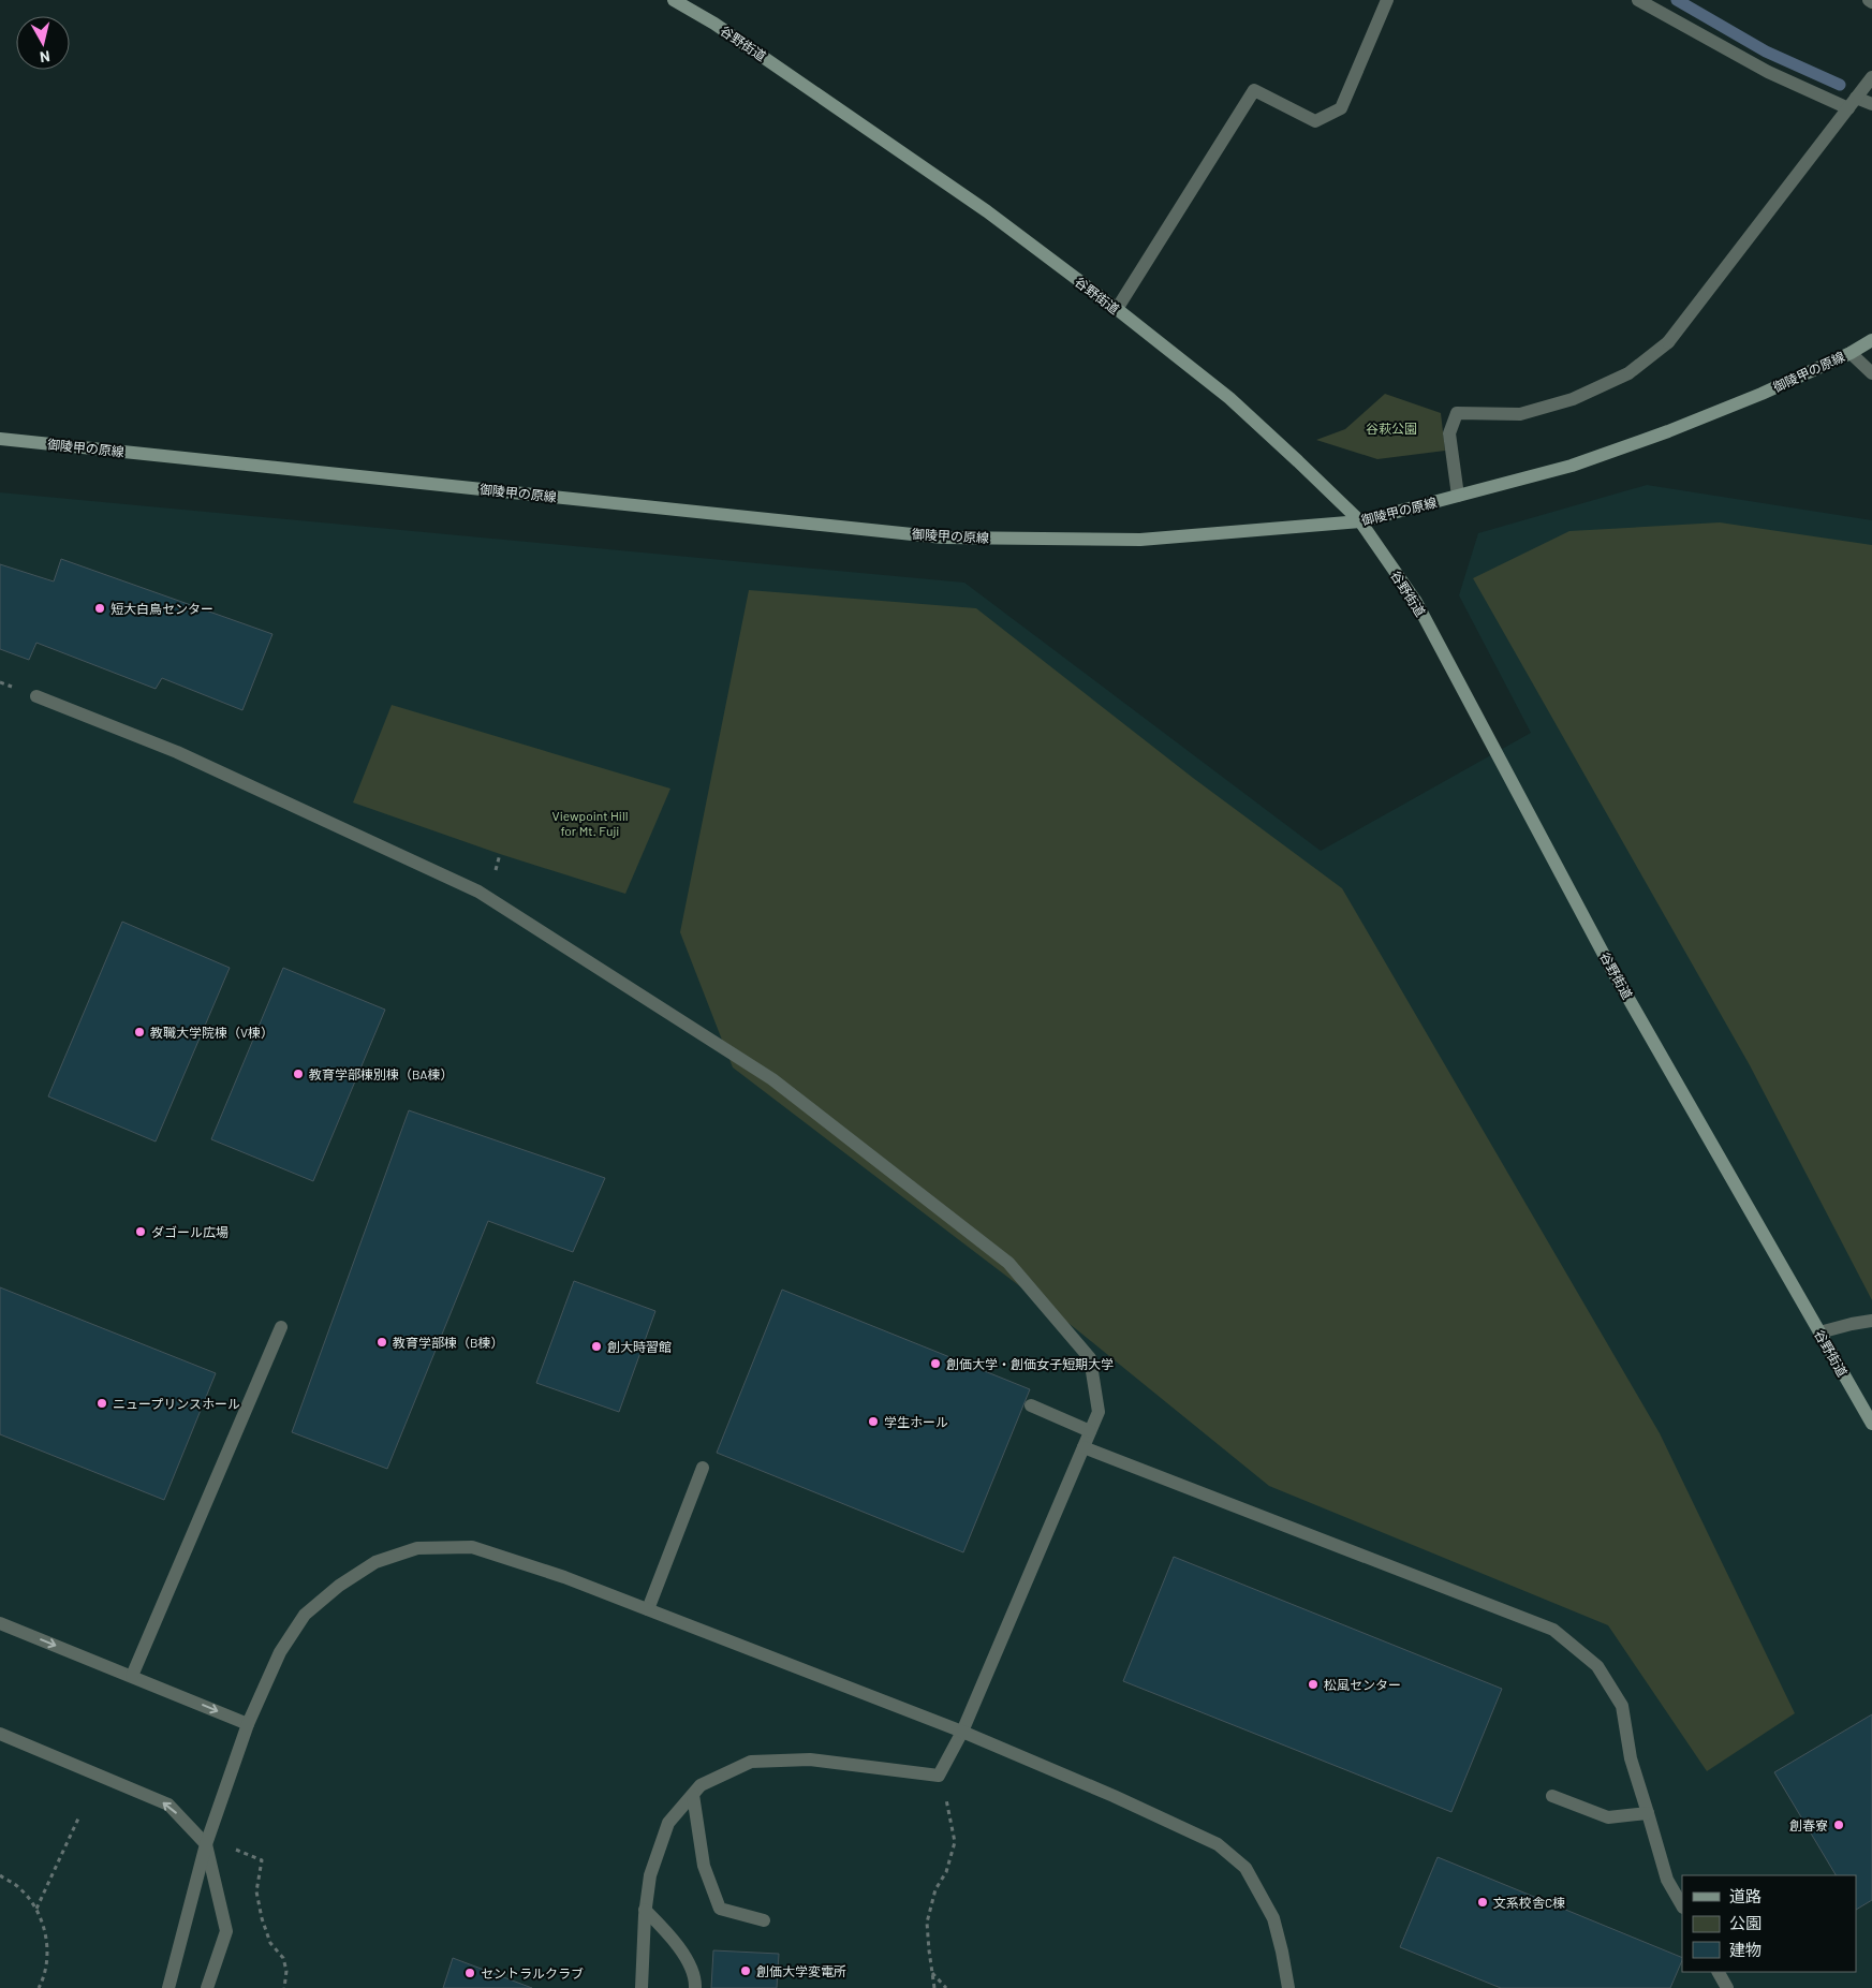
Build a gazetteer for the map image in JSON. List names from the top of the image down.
{
  "streets": {
    "street": ["谷野街道", "御陵甲の原線"]
  },
  "crossings": [
    ["谷野街道", "御陵甲の原線"]
  ],
  "parks": ["谷萩公園", "Viewpoint Hill for Mt. Fuji"],
  "places": [
    "短大白鳥センター",
    "教職大学院棟（V棟）",
    "教育学部棟別棟（BA棟）",
    "ダゴール広場",
    "教育学部棟（B棟）",
    "創大時習館",
    "創価大学・創価女子短期大学",
    "ニュープリンスホール",
    "学生ホール",
    "松風センター",
    "創春寮",
    "文系校舎C棟",
    "創価大学変電所",
    "セントラルクラブ"
  ],
  "legend": ["道路", "公園", "建物"],
  "north": "bottom"
}
